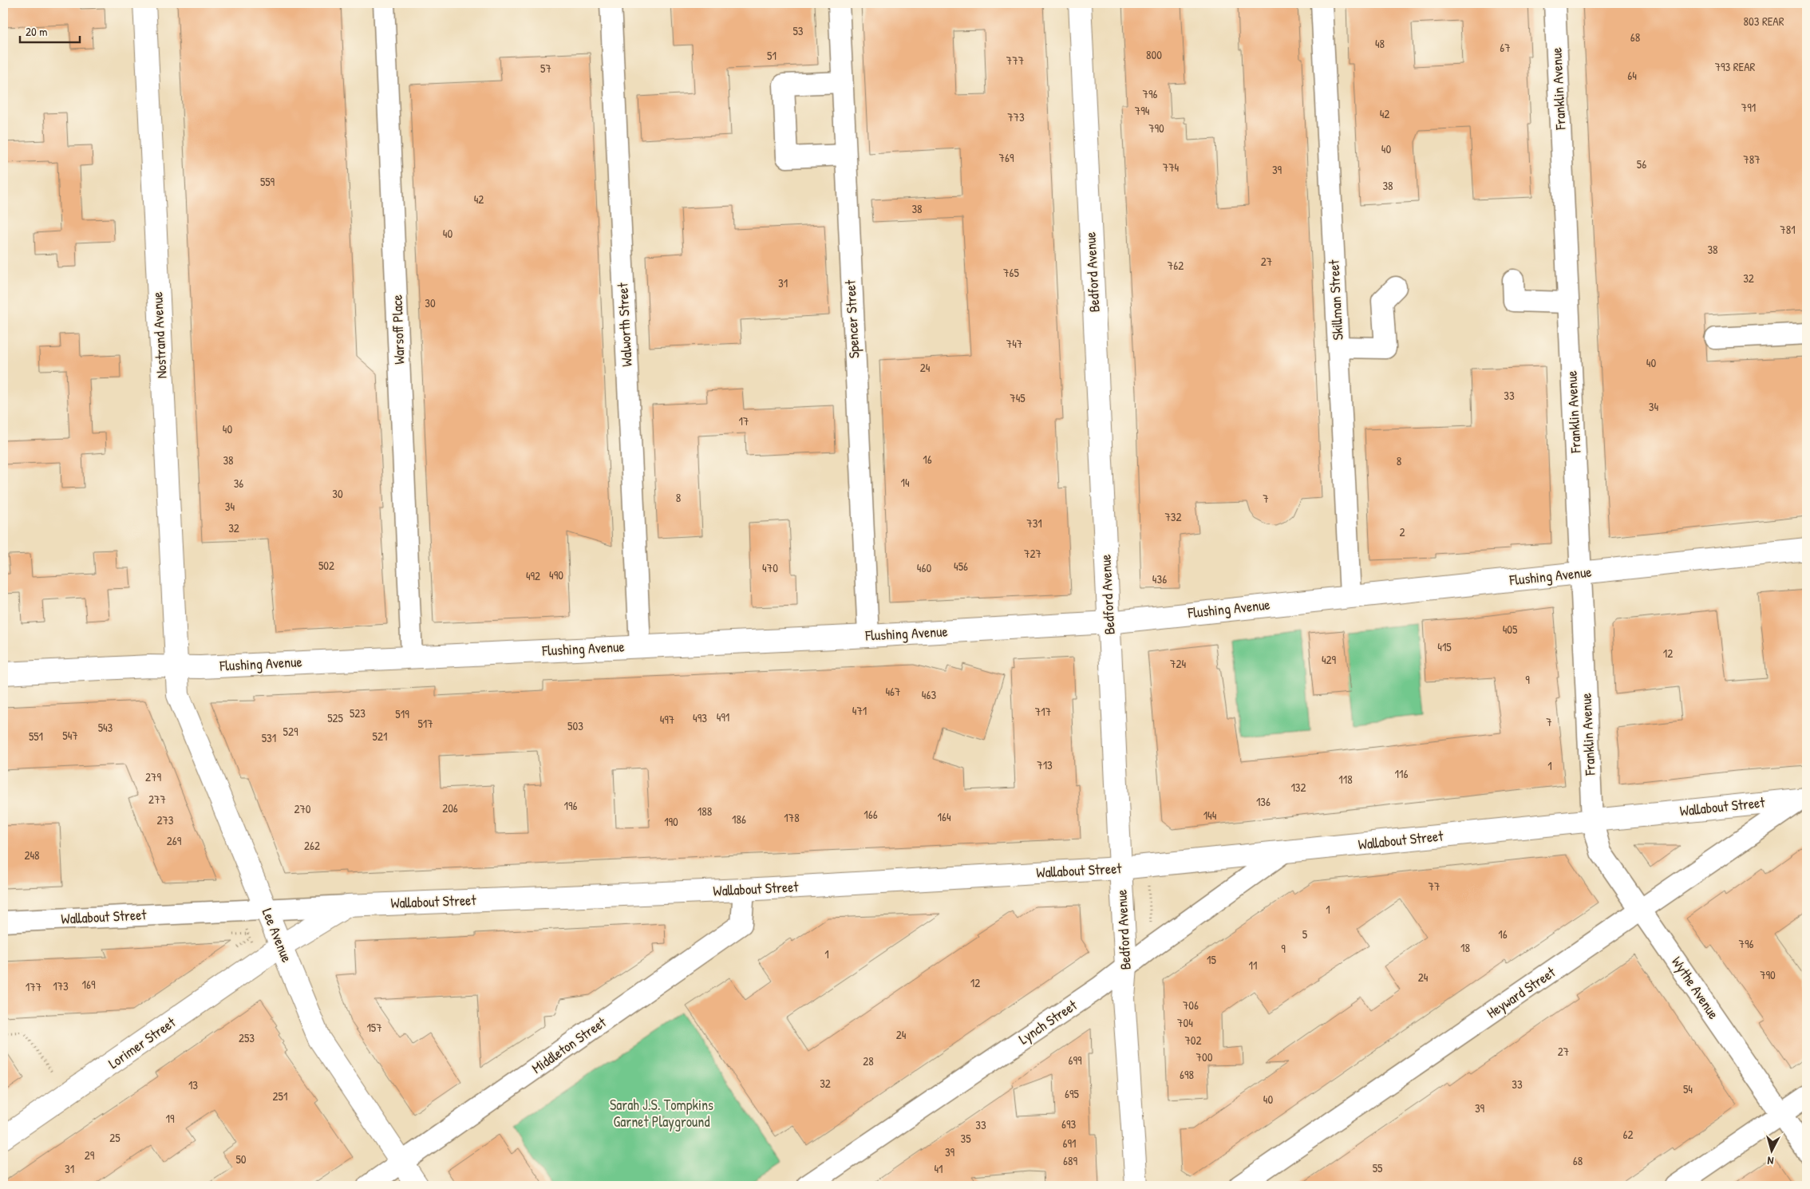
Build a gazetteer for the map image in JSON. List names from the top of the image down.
{
  "streets": {
    "main road": [
      "Bedford Avenue",
      "Nostrand Avenue",
      "Flushing Avenue",
      "Wallabout Street",
      "Lee Avenue",
      "Lorimer Street"
    ],
    "street": [
      "Franklin Avenue",
      "Skillman Street",
      "Spencer Street",
      "Walworth Street",
      "Warsoff Place",
      "Wythe Avenue",
      "Heyward Street",
      "Lynch Street",
      "Middleton Street"
    ]
  },
  "crossings": [
    ["Franklin Avenue", "Flushing Avenue"],
    ["Franklin Avenue", "Wallabout Street"],
    ["Franklin Avenue", "Wythe Avenue"],
    ["Bedford Avenue", "Flushing Avenue"],
    ["Bedford Avenue", "Wallabout Street"],
    ["Bedford Avenue", "Lynch Street"],
    ["Skillman Street", "Flushing Avenue"],
    ["Spencer Street", "Flushing Avenue"],
    ["Walworth Street", "Flushing Avenue"],
    ["Warsoff Place", "Flushing Avenue"],
    ["Nostrand Avenue", "Flushing Avenue"],
    ["Nostrand Avenue", "Lee Avenue"],
    ["Flushing Avenue", "Lee Avenue"],
    ["Wallabout Street", "Lee Avenue"],
    ["Wallabout Street", "Wythe Avenue"],
    ["Wallabout Street", "Heyward Street"],
    ["Wallabout Street", "Lynch Street"],
    ["Wallabout Street", "Lorimer Street"],
    ["Wallabout Street", "Middleton Street"],
    ["Lee Avenue", "Lorimer Street"],
    ["Lee Avenue", "Middleton Street"],
    ["Wythe Avenue", "Heyward Street"]
  ],
  "parks": ["Sarah J.S. Tompkins Garnet Playground"],
  "house_numbers": [
    "803 REAR",
    "53",
    "68",
    "48",
    "67",
    "800",
    "51",
    "777",
    "793 REAR",
    "57",
    "64",
    "796",
    "791",
    "794",
    "42",
    "773",
    "790",
    "40",
    "769",
    "787",
    "56",
    "774",
    "39",
    "559",
    "38",
    "42",
    "38",
    "781",
    "40",
    "38",
    "27",
    "762",
    "765",
    "32",
    "31",
    "30",
    "747",
    "40",
    "24",
    "33",
    "745",
    "34",
    "17",
    "40",
    "16",
    "38",
    "8",
    "14",
    "36",
    "30",
    "8",
    "7",
    "34",
    "732",
    "731",
    "32",
    "2",
    "727",
    "502",
    "456",
    "470",
    "460",
    "490",
    "492",
    "436",
    "405",
    "415",
    "12",
    "429",
    "724",
    "9",
    "467",
    "463",
    "471",
    "717",
    "523",
    "519",
    "491",
    "525",
    "493",
    "497",
    "7",
    "517",
    "503",
    "543",
    "529",
    "547",
    "551",
    "521",
    "531",
    "713",
    "1",
    "116",
    "279",
    "118",
    "132",
    "277",
    "136",
    "196",
    "206",
    "270",
    "188",
    "166",
    "144",
    "164",
    "178",
    "186",
    "273",
    "190",
    "269",
    "262",
    "248",
    "77",
    "1",
    "5",
    "16",
    "796",
    "18",
    "9",
    "1",
    "15",
    "11",
    "790",
    "24",
    "12",
    "169",
    "173",
    "177",
    "706",
    "704",
    "157",
    "24",
    "253",
    "702",
    "27",
    "700",
    "699",
    "28",
    "698",
    "32",
    "33",
    "13",
    "54",
    "695",
    "251",
    "40",
    "39",
    "19",
    "693",
    "33",
    "62",
    "25",
    "35",
    "691",
    "39",
    "29",
    "50",
    "689",
    "68",
    "55",
    "31",
    "41"
  ],
  "scale_bar": "20 m",
  "north": "bottom"
}
